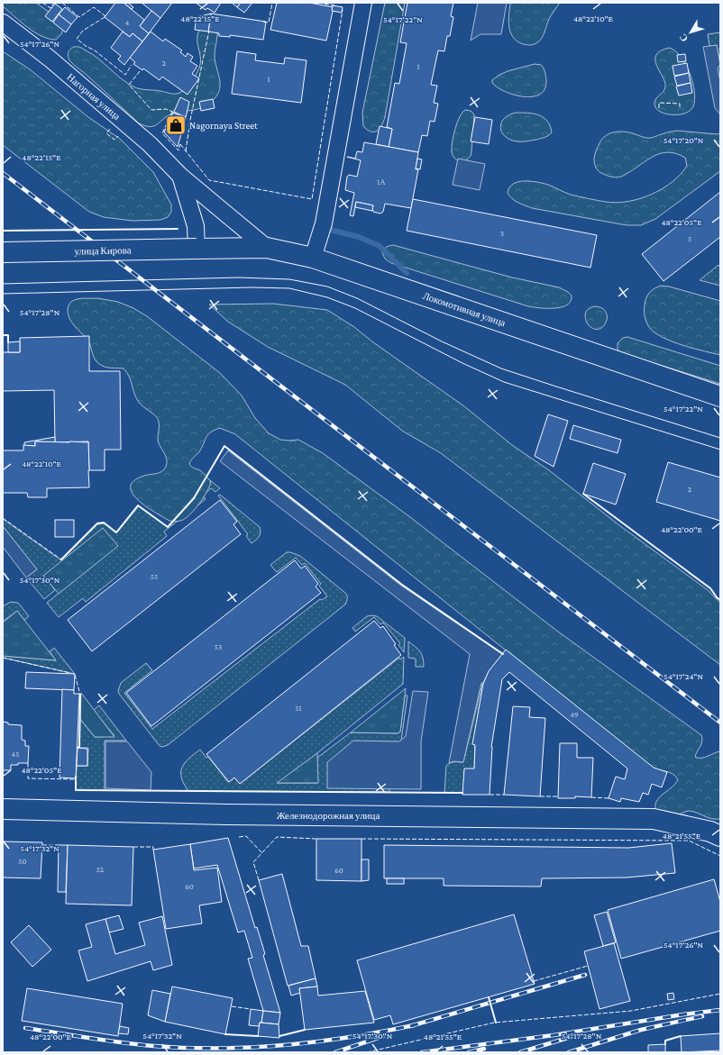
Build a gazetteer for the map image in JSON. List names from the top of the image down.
{
  "streets": {
    "main road": ["улица Кирова", "Локомотивная улица", "Железнодорожная улица"],
    "street": ["Нагорная улица"]
  },
  "crossings": [
    ["Нагорная улица", "улица Кирова"],
    ["Нагорная улица", "Локомотивная улица"],
    ["улица Кирова", "Локомотивная улица"]
  ],
  "places": {
    "shop": ["Nagornaya Street"]
  },
  "house_numbers": [
    "4",
    "2",
    "1",
    "1",
    "1А",
    "3",
    "5",
    "2",
    "55",
    "53",
    "51",
    "49",
    "45",
    "50",
    "52",
    "60",
    "60"
  ],
  "north": "bottom left",
  "coordinates": [
    "48°22'15\"E",
    "48°22'10\"E",
    "54°17'22\"N",
    "54°17'26\"N",
    "54°17'20\"N",
    "48°22'05\"E",
    "54°17'28\"N",
    "48°22'00\"E",
    "54°17'30\"N",
    "54°17'24\"N",
    "48°21'55\"E",
    "54°17'32\"N"
  ]
}
